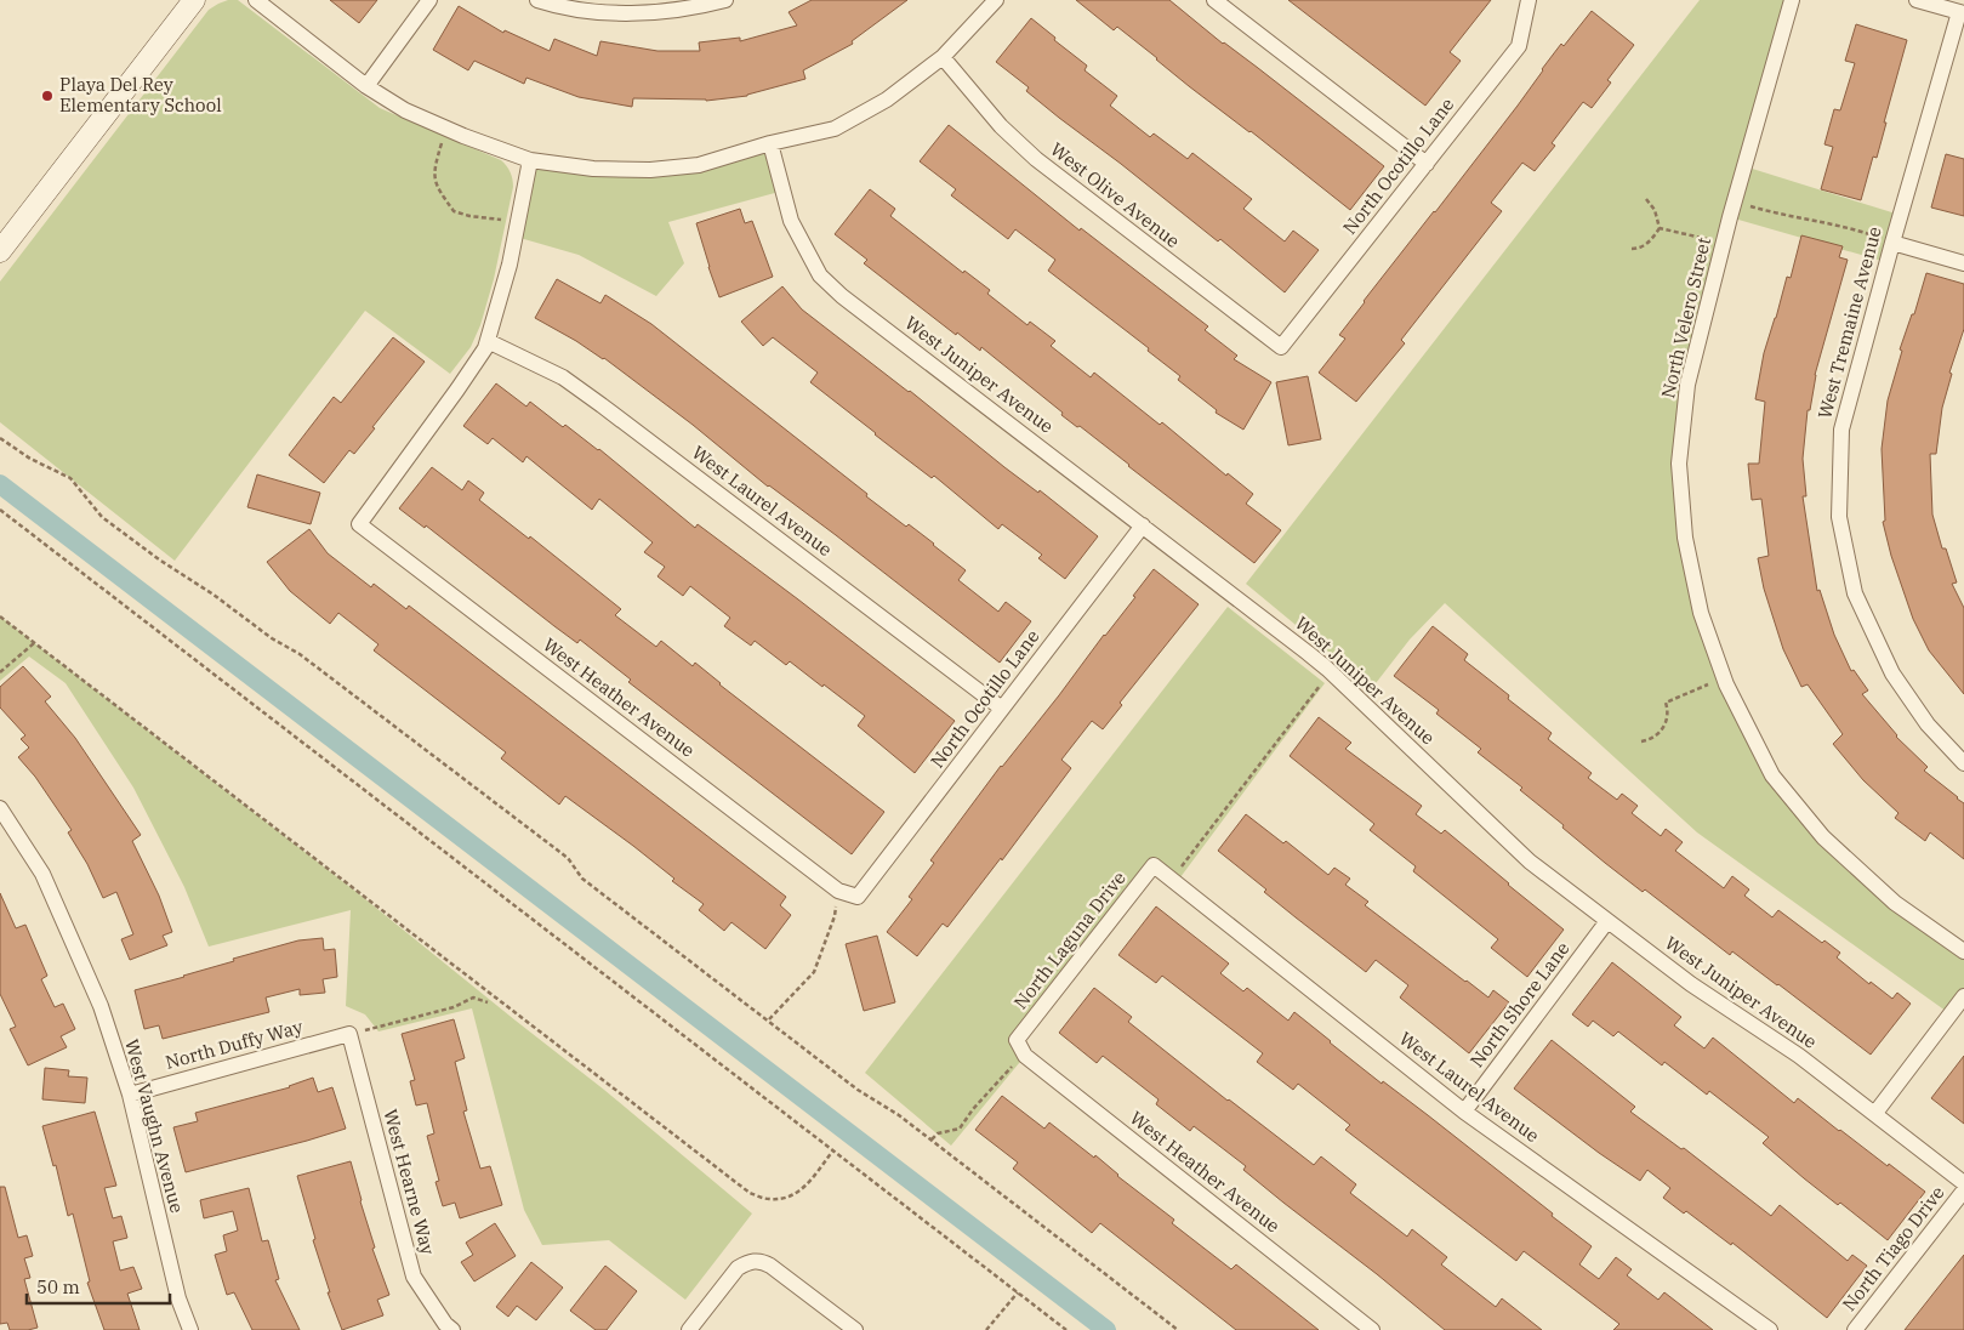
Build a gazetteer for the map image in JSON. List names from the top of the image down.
{
  "streets": {
    "street": [
      "North Ocotillo Lane",
      "West Olive Avenue",
      "North Velero Street",
      "West Tremaine Avenue",
      "West Juniper Avenue",
      "West Laurel Avenue",
      "West Heather Avenue",
      "North Laguna Drive",
      "North Shore Lane",
      "North Duffy Way",
      "West Vaughn Avenue",
      "West Hearne Way",
      "North Tiago Drive"
    ]
  },
  "crossings": [
    ["North Ocotillo Lane", "West Olive Avenue"],
    ["North Ocotillo Lane", "West Juniper Avenue"],
    ["North Ocotillo Lane", "West Laurel Avenue"],
    ["North Ocotillo Lane", "West Heather Avenue"],
    ["West Juniper Avenue", "North Shore Lane"],
    ["West Laurel Avenue", "West Heather Avenue"],
    ["West Laurel Avenue", "North Laguna Drive"],
    ["West Laurel Avenue", "North Shore Lane"],
    ["West Heather Avenue", "North Laguna Drive"],
    ["North Duffy Way", "West Vaughn Avenue"],
    ["North Duffy Way", "West Hearne Way"]
  ],
  "places": ["Playa Del Rey Elementary School"],
  "scale_bar": "50 m"
}
